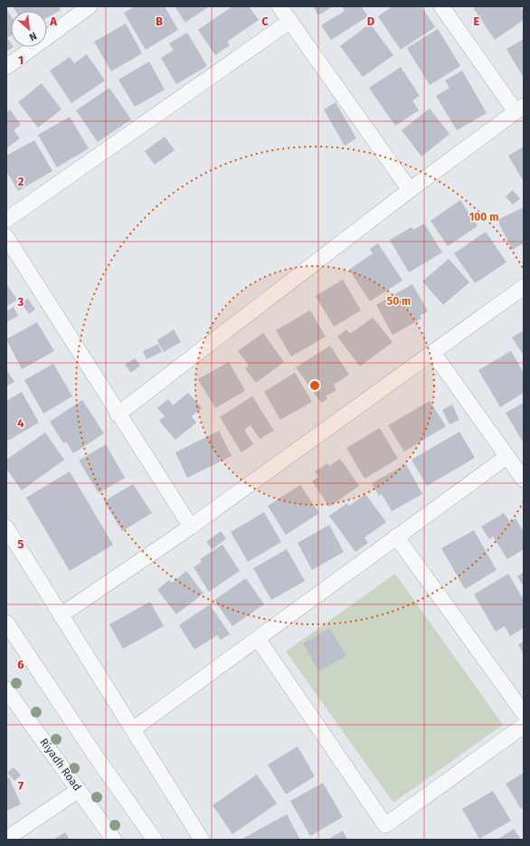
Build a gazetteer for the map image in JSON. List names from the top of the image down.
{
  "streets": {
    "street": ["Riyadh Road"]
  },
  "north": "bottom right",
  "grid": {
    "columns": [
      "A",
      "B",
      "C",
      "D",
      "E"
    ],
    "rows": [
      "1",
      "2",
      "3",
      "4",
      "5",
      "6",
      "7"
    ]
  },
  "rings": ["100 m", "50 m"]
}
